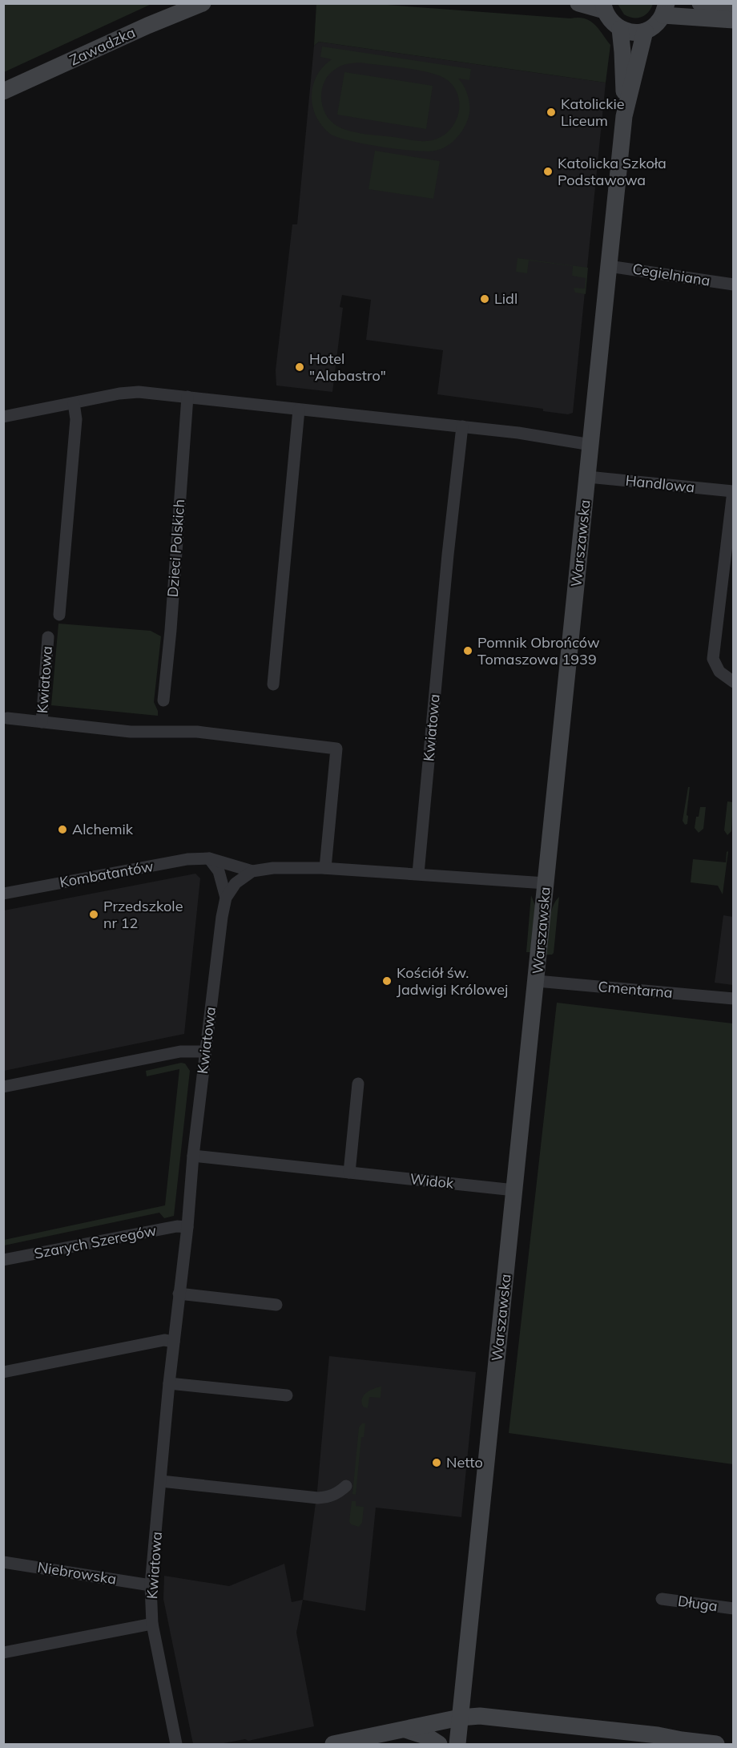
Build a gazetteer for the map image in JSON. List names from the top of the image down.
{
  "streets": {
    "main road": ["Zawadzka", "Warszawska"],
    "street": [
      "Cegielniana",
      "Handlowa",
      "Dzieci Polskich",
      "Kwiatowa",
      "Kombatantów",
      "Cmentarna",
      "Widok",
      "Szarych Szeregów",
      "Niebrowska",
      "Długa"
    ]
  },
  "crossings": [
    ["Cegielniana", "Warszawska"],
    ["Handlowa", "Warszawska"],
    ["Warszawska", "Kwiatowa"],
    ["Warszawska", "Cmentarna"],
    ["Warszawska", "Widok"],
    ["Kwiatowa", "Kombatantów"],
    ["Kwiatowa", "Widok"],
    ["Kwiatowa", "Szarych Szeregów"],
    ["Kwiatowa", "Niebrowska"]
  ],
  "places": [
    "Katolickie Liceum",
    "Katolicka Szkoła Podstawowa",
    "Lidl",
    "Hotel \"Alabastro\"",
    "Pomnik Obrońców Tomaszowa 1939",
    "Alchemik",
    "Przedszkole nr 12",
    "Kościół św. Jadwigi Królowej",
    "Netto"
  ]
}
